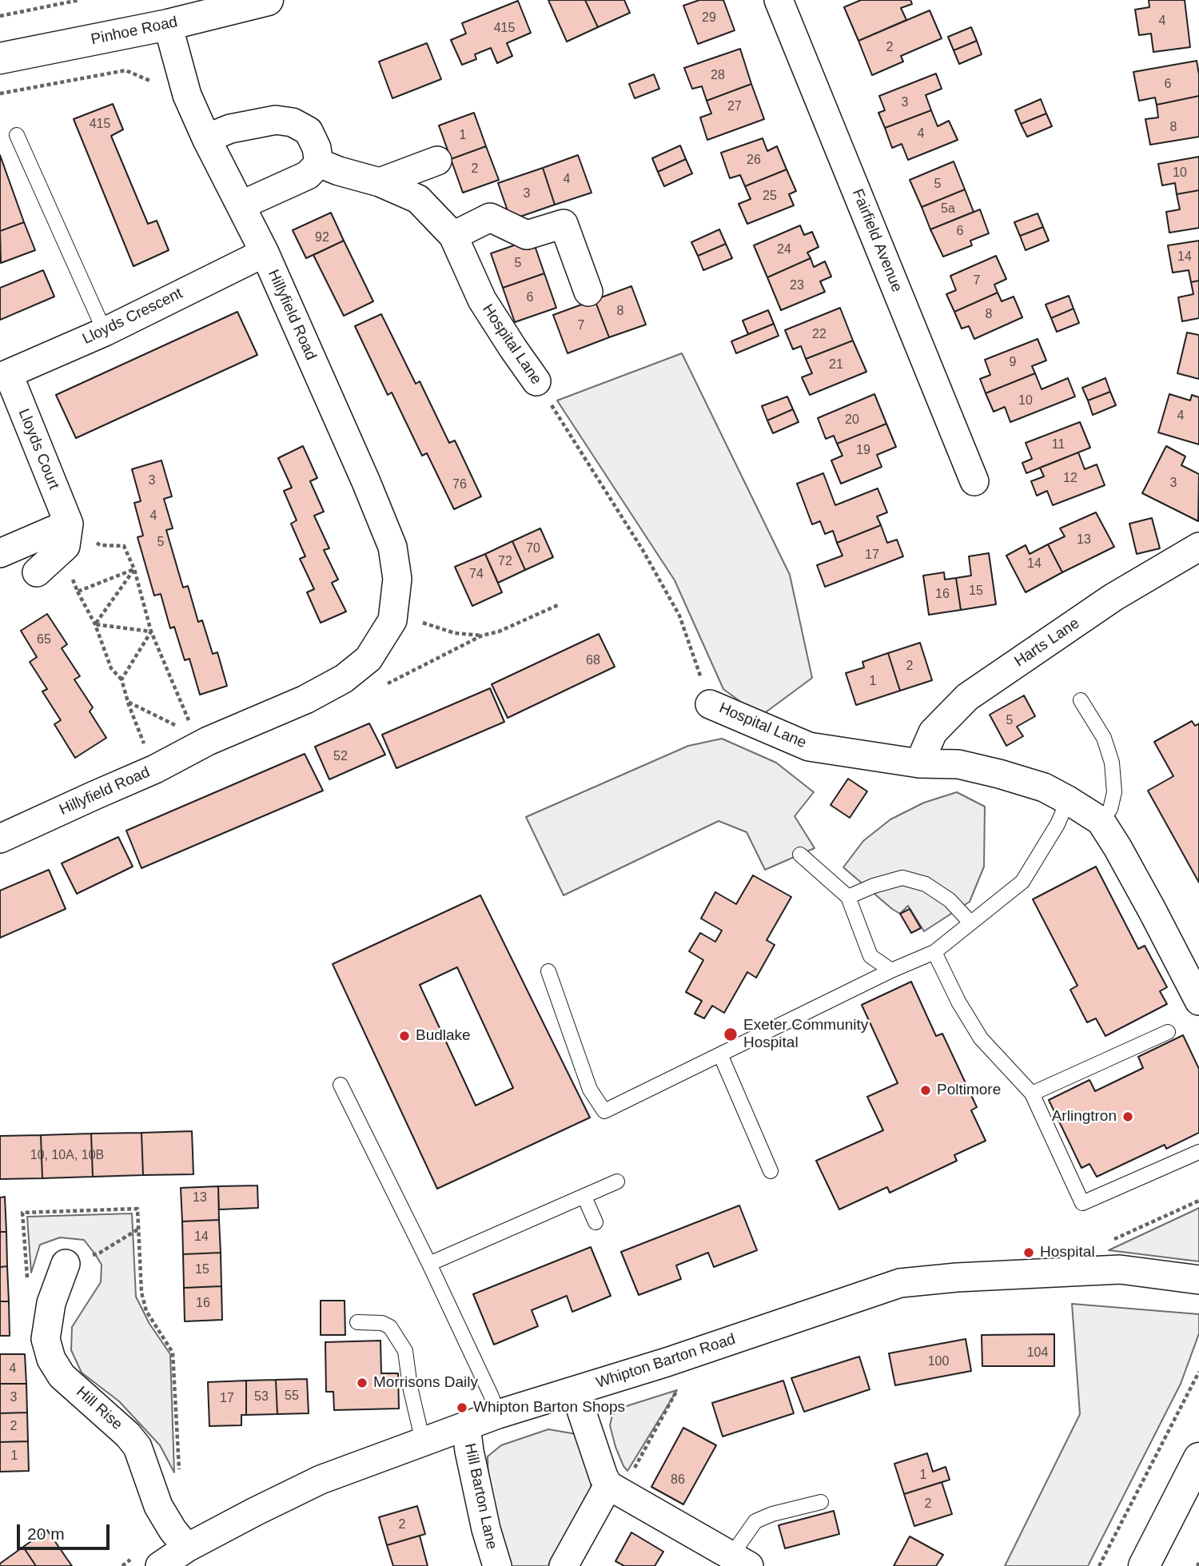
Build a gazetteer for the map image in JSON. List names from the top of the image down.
{
  "streets": {
    "main road": ["Pinhoe Road"],
    "street": [
      "Fairfield Avenue",
      "Hillyfield Road",
      "Lloyds Crescent",
      "Hospital Lane",
      "Lloyds Court",
      "Harts Lane",
      "Whipton Barton Road",
      "Hill Rise",
      "Hill Barton Lane"
    ]
  },
  "crossings": [
    ["Pinhoe Road", "Hillyfield Road"],
    ["Hillyfield Road", "Lloyds Crescent"],
    ["Lloyds Crescent", "Lloyds Court"],
    ["Hospital Lane", "Harts Lane"],
    ["Whipton Barton Road", "Hill Rise"],
    ["Whipton Barton Road", "Hill Barton Lane"]
  ],
  "places": [
    "Exeter Community Hospital",
    "Budlake",
    "Poltimore",
    "Arlingtron",
    "Hospital",
    "Morrisons Daily",
    "Whipton Barton Shops"
  ],
  "house_numbers": [
    "29",
    "4",
    "415",
    "2",
    "28",
    "6",
    "3",
    "27",
    "415",
    "8",
    "4",
    "1",
    "26",
    "2",
    "10",
    "4",
    "5",
    "3",
    "25",
    "5a",
    "6",
    "92",
    "24",
    "14",
    "5",
    "7",
    "23",
    "6",
    "8",
    "8",
    "7",
    "22",
    "9",
    "21",
    "10",
    "4",
    "20",
    "11",
    "19",
    "12",
    "3",
    "3",
    "76",
    "4",
    "13",
    "5",
    "70",
    "17",
    "72",
    "14",
    "74",
    "15",
    "16",
    "65",
    "68",
    "2",
    "1",
    "5",
    "52",
    "10, 10A, 10B",
    "13",
    "14",
    "15",
    "16",
    "104",
    "100",
    "4",
    "55",
    "53",
    "3",
    "17",
    "2",
    "1",
    "1",
    "86",
    "2",
    "2"
  ],
  "scale_bar": "20 m"
}
